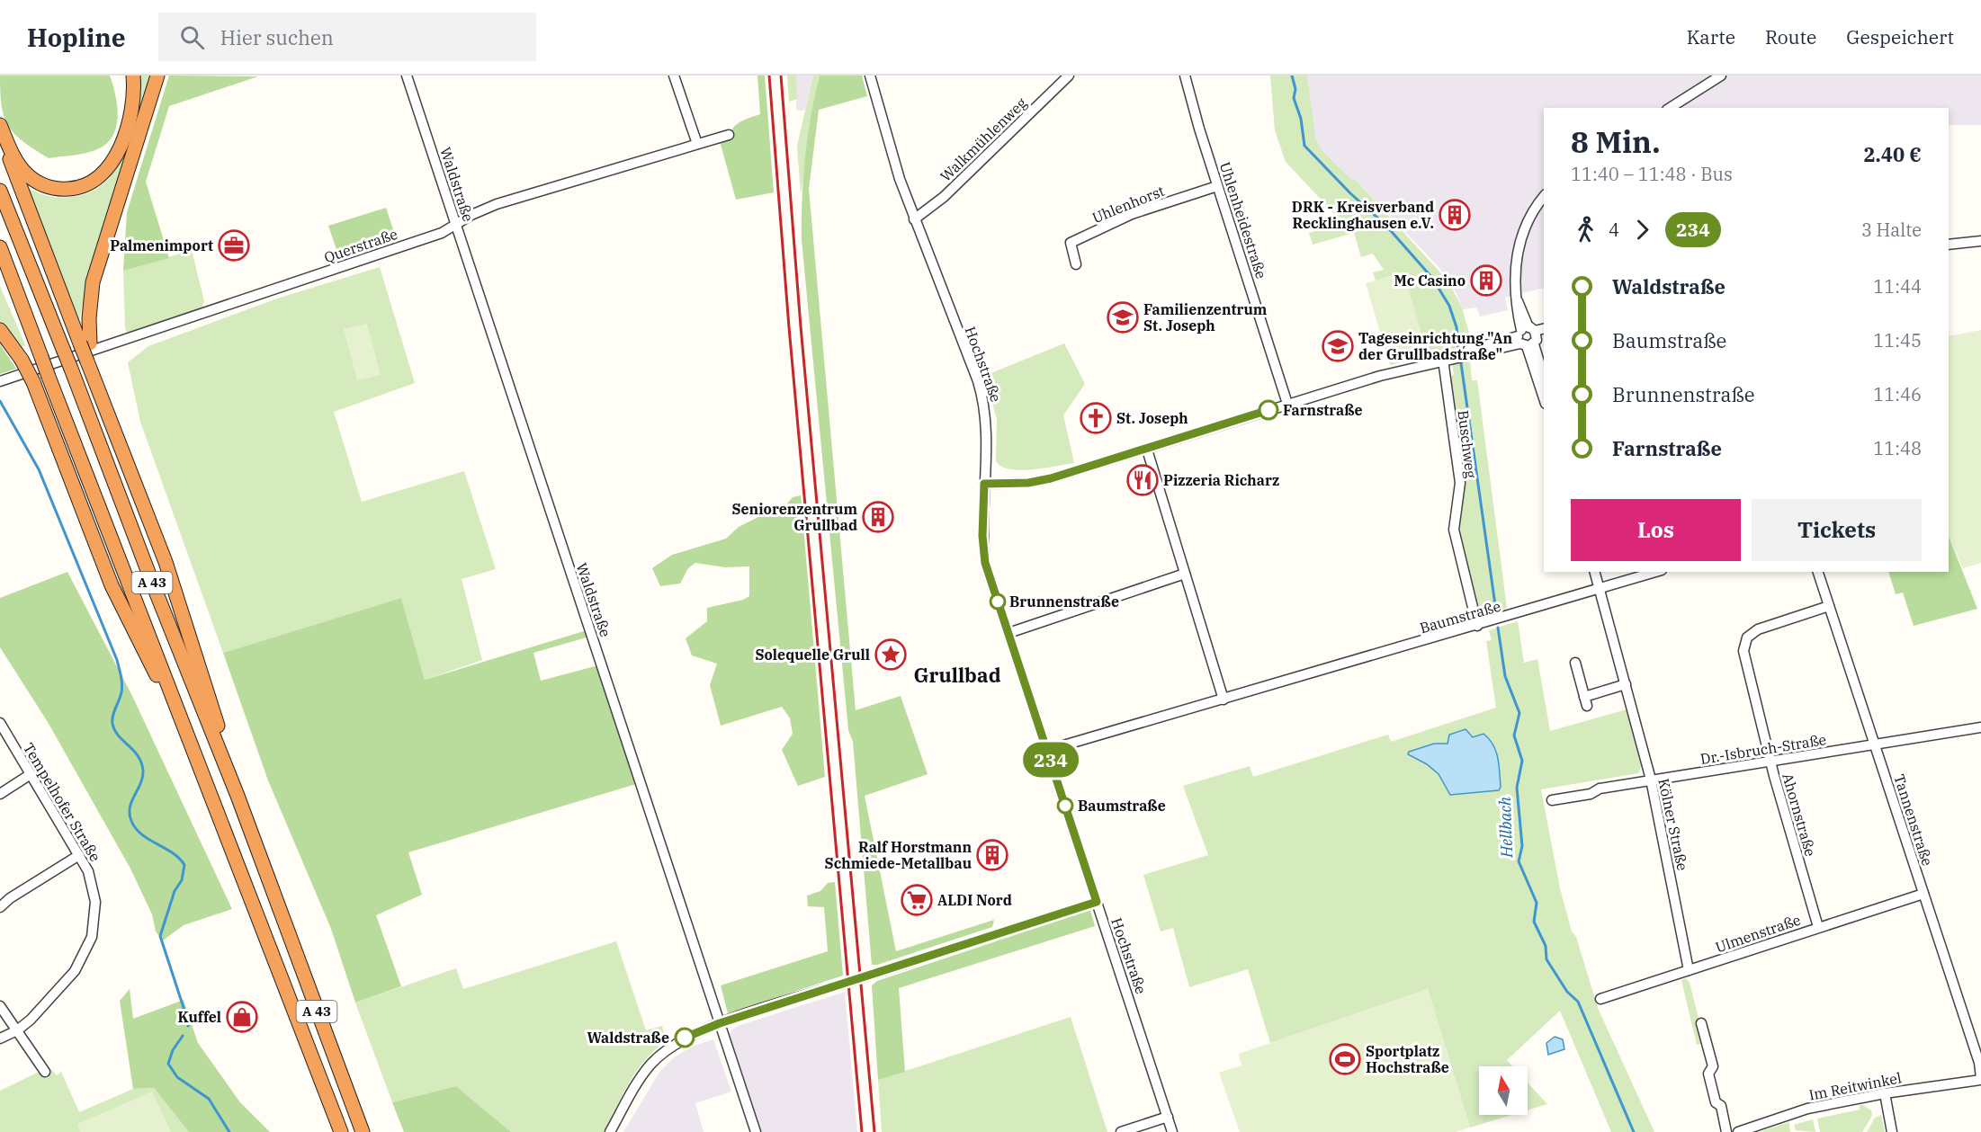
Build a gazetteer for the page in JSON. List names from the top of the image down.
{
  "streets": {
    "highway": ["A 43"],
    "street": [
      "Walkmühlenweg",
      "Waldstraße",
      "Uhlenhorst",
      "Uhlenheidestraße",
      "Querstraße",
      "Hochstraße",
      "Buschweg",
      "Baumstraße",
      "Dr.-Isbruch-Straße",
      "Tempelhofer Straße",
      "Ahornstraße",
      "Tannenstraße",
      "Kölner Straße",
      "Ulmenstraße",
      "Im Reitwinkel"
    ]
  },
  "crossings": [
    ["Walkmühlenweg", "Hochstraße"],
    ["Waldstraße", "Querstraße"],
    ["Uhlenhorst", "Uhlenheidestraße"],
    ["Hochstraße", "Baumstraße"],
    ["Buschweg", "Baumstraße"],
    ["Baumstraße", "Kölner Straße"],
    ["Dr.-Isbruch-Straße", "Ahornstraße"],
    ["Dr.-Isbruch-Straße", "Tannenstraße"],
    ["Dr.-Isbruch-Straße", "Kölner Straße"],
    ["Ahornstraße", "Tannenstraße"],
    ["Ahornstraße", "Ulmenstraße"],
    ["Tannenstraße", "Ulmenstraße"],
    ["Tannenstraße", "Im Reitwinkel"],
    ["Kölner Straße", "Ulmenstraße"]
  ],
  "districts": ["Grullbad"],
  "water": ["Hellbach"],
  "places": {
    "building": [
      "DRK - Kreisverband Recklinghausen e.V.",
      "Mc Casino",
      "Seniorenzentrum Grullbad",
      "Ralf Horstmann Schmiede-Metallbau"
    ],
    "office": ["Palmenimport"],
    "school or university": ["Familienzentrum St. Joseph", "Tageseinrichtung \"An der Grullbadstraße\""],
    "other": [
      "Farnstraße",
      "Brunnenstraße",
      "Baumstraße",
      "Waldstraße"
    ],
    "church": ["St. Joseph"],
    "restaurant": ["Pizzeria Richarz"],
    "place": ["Solequelle Grull"],
    "supermarket": ["ALDI Nord"],
    "shop": ["Kuffel"],
    "sports": ["Sportplatz Hochstraße"]
  },
  "lines": ["bus line 234"],
  "north": "top",
  "page": {
    "header": "Hopline",
    "search": "Hier suchen",
    "nav": ["Karte", "Route", "Gespeichert"],
    "on_map": "234",
    "heading": ["8 Min.", "11:40 – 11:48 · Bus", "2.40 €"],
    "legs": ["4", "234", "3 Halte"],
    "list": [
      {
        "name": "Waldstraße",
        "value": "11:44"
      },
      {
        "name": "Baumstraße",
        "value": "11:45"
      },
      {
        "name": "Brunnenstraße",
        "value": "11:46"
      },
      {
        "name": "Farnstraße",
        "value": "11:48"
      }
    ],
    "buttons": ["Los", "Tickets"]
  }
}
